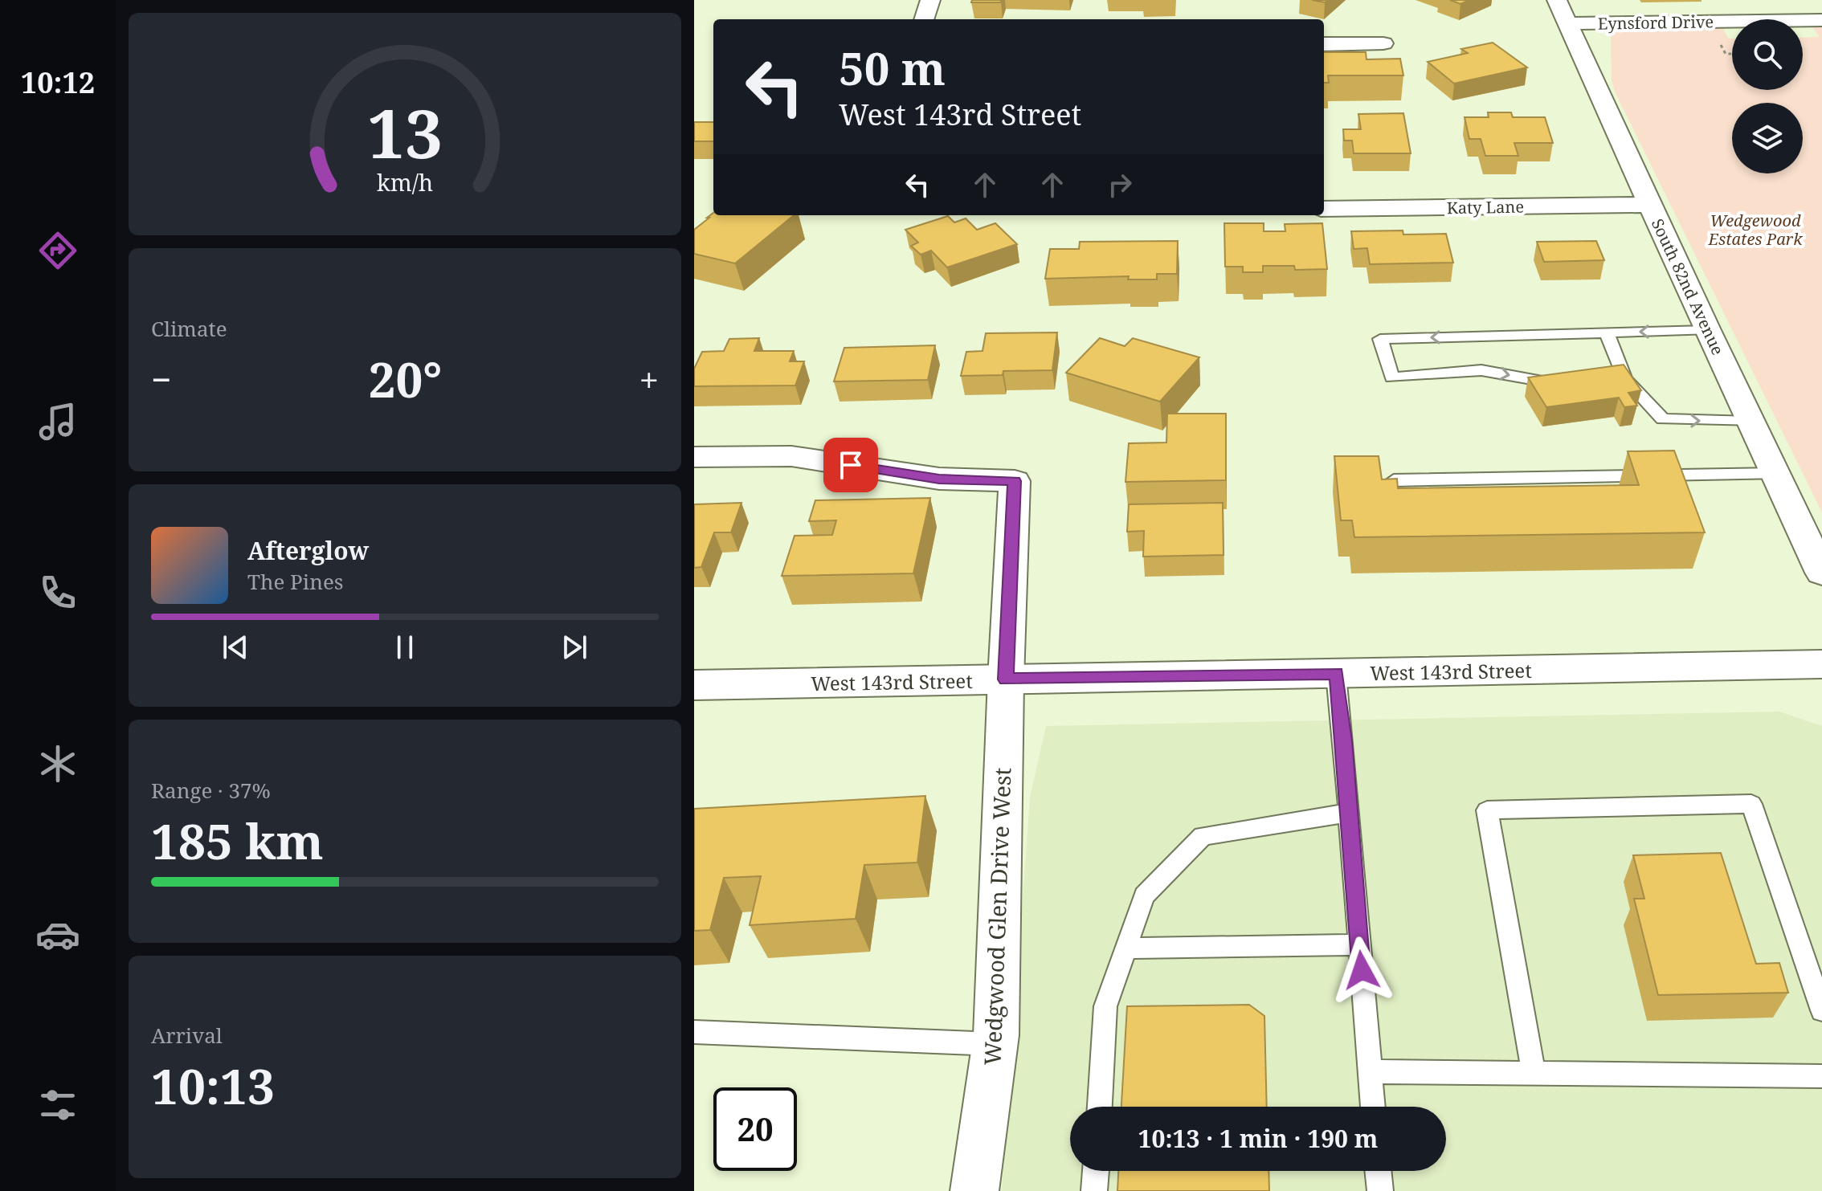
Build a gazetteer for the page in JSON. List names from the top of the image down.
{
  "streets": {
    "main road": ["West 143rd Street"],
    "street": [
      "Eynsford Drive",
      "Katy Lane",
      "South 82nd Avenue",
      "Wedgwood Glen Drive West"
    ]
  },
  "crossings": [
    ["Eynsford Drive", "South 82nd Avenue"],
    ["Katy Lane", "South 82nd Avenue"],
    ["West 143rd Street", "Wedgwood Glen Drive West"]
  ],
  "parks": ["Wedgewood Estates Park"],
  "page": {
    "tabs": "10:12",
    "turn": ["50 m", "West 143rd Street"],
    "tile": [
      "Climate",
      ["Range · 37%", "185 km"],
      ["Arrival", "10:13"]
    ],
    "heat": ["−", "20°", "+"],
    "song": ["Afterglow", "The Pines"],
    "limit": "20",
    "trip": "10:13 · 1 min · 190 m",
    "gauge": ["13", "km/h"]
  }
}
